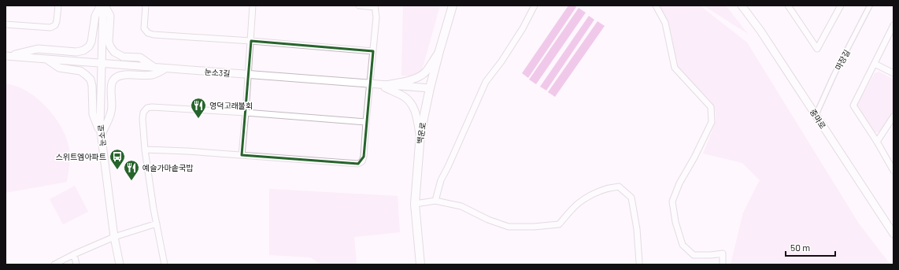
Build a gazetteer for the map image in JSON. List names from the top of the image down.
{
  "streets": {
    "main road": ["백운로"],
    "street": [
      "마장길",
      "눈소3길",
      "중마로",
      "눈소로"
    ]
  },
  "crossings": [
    ["마장길", "중마로"],
    ["눈소3길", "백운로"],
    ["눈소3길", "눈소로"]
  ],
  "places": {
    "restaurant": ["영덕고래불회", "예슬가마솥국밥"],
    "bus stop": ["스위트엠아파트"]
  },
  "scale_bar": "50 m"
}
